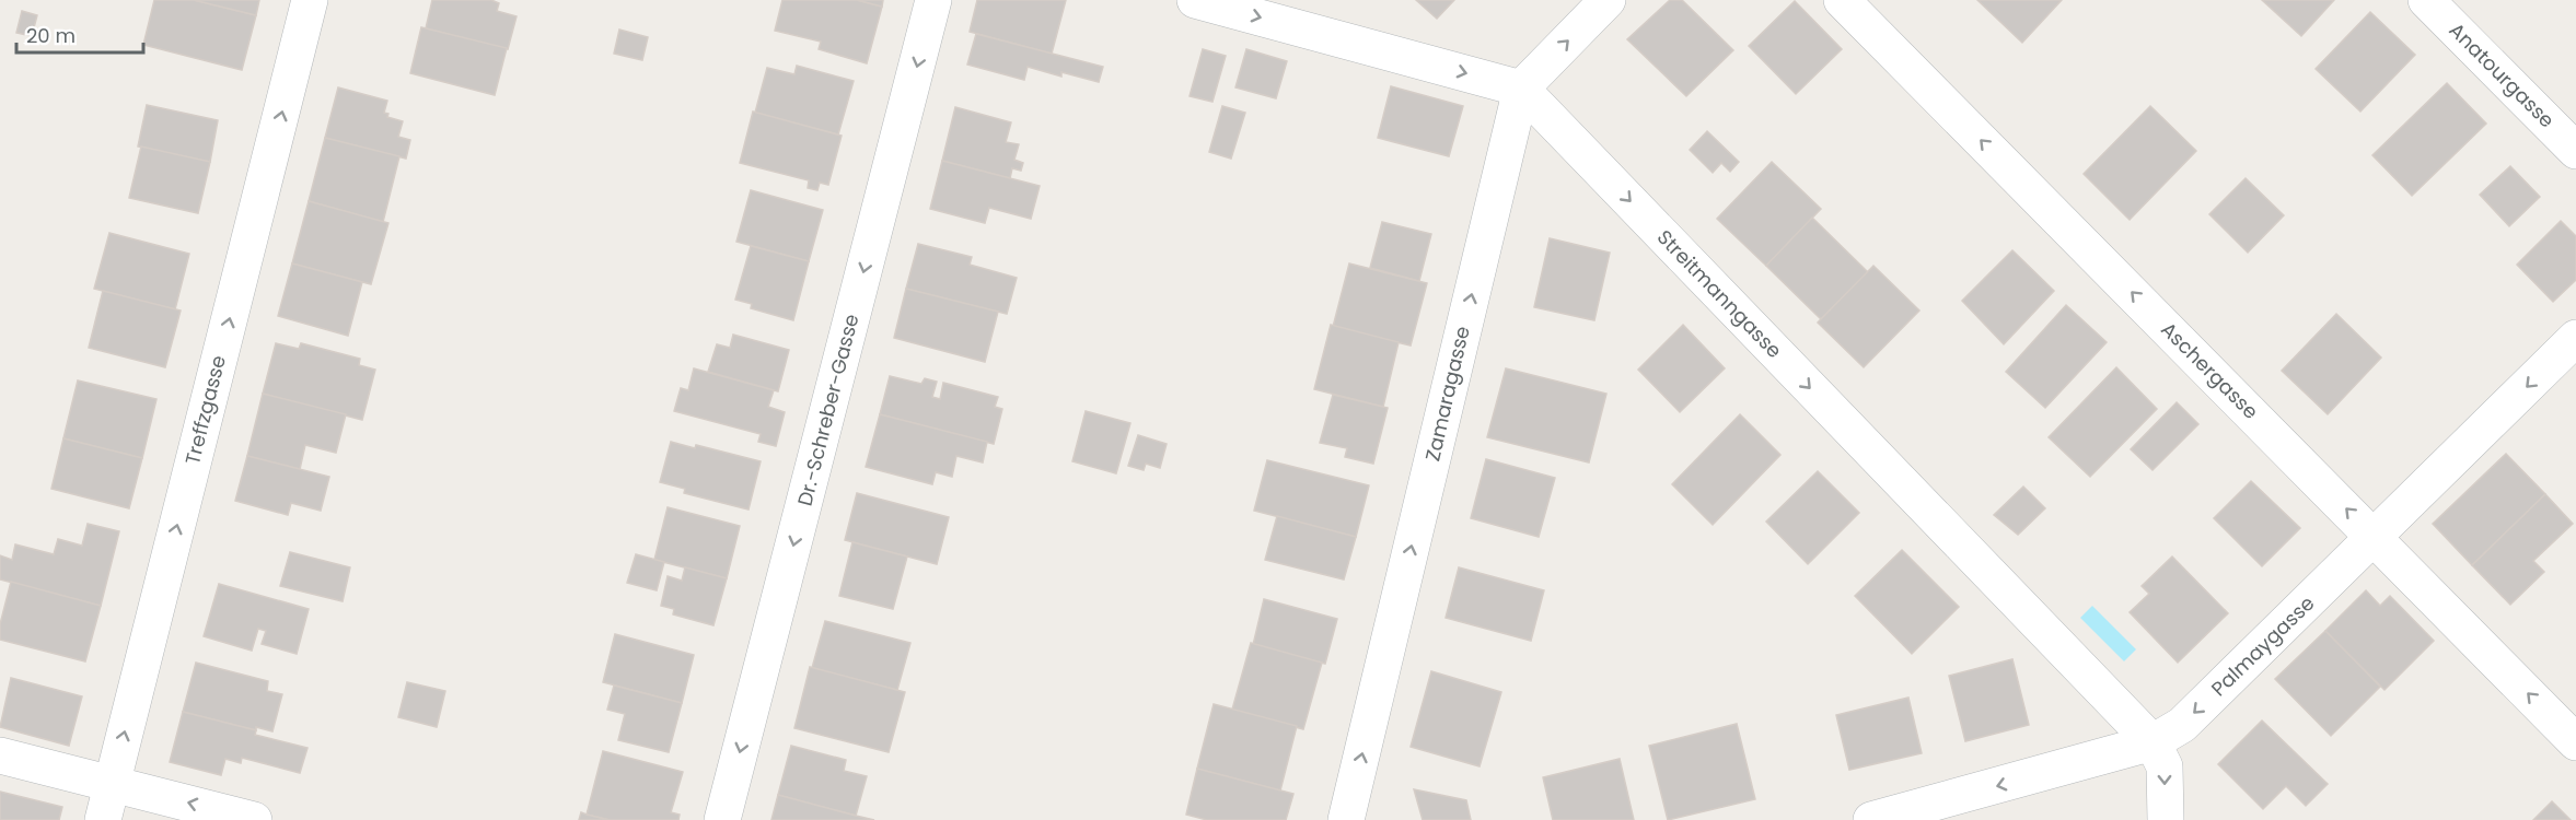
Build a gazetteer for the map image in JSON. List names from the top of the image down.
{
  "streets": {
    "street": [
      "Anatourgasse",
      "Streitmanngasse",
      "Aschergasse",
      "Zamaragasse",
      "Treffzgasse",
      "Dr.-Schreber-Gasse",
      "Palmaygasse"
    ]
  },
  "crossings": [
    ["Streitmanngasse", "Zamaragasse"],
    ["Streitmanngasse", "Palmaygasse"],
    ["Aschergasse", "Palmaygasse"]
  ],
  "one_way": [
    "Streitmanngasse",
    "Aschergasse",
    "Zamaragasse",
    "Treffzgasse",
    "Dr.-Schreber-Gasse",
    "Palmaygasse"
  ],
  "scale_bar": "20 m"
}
